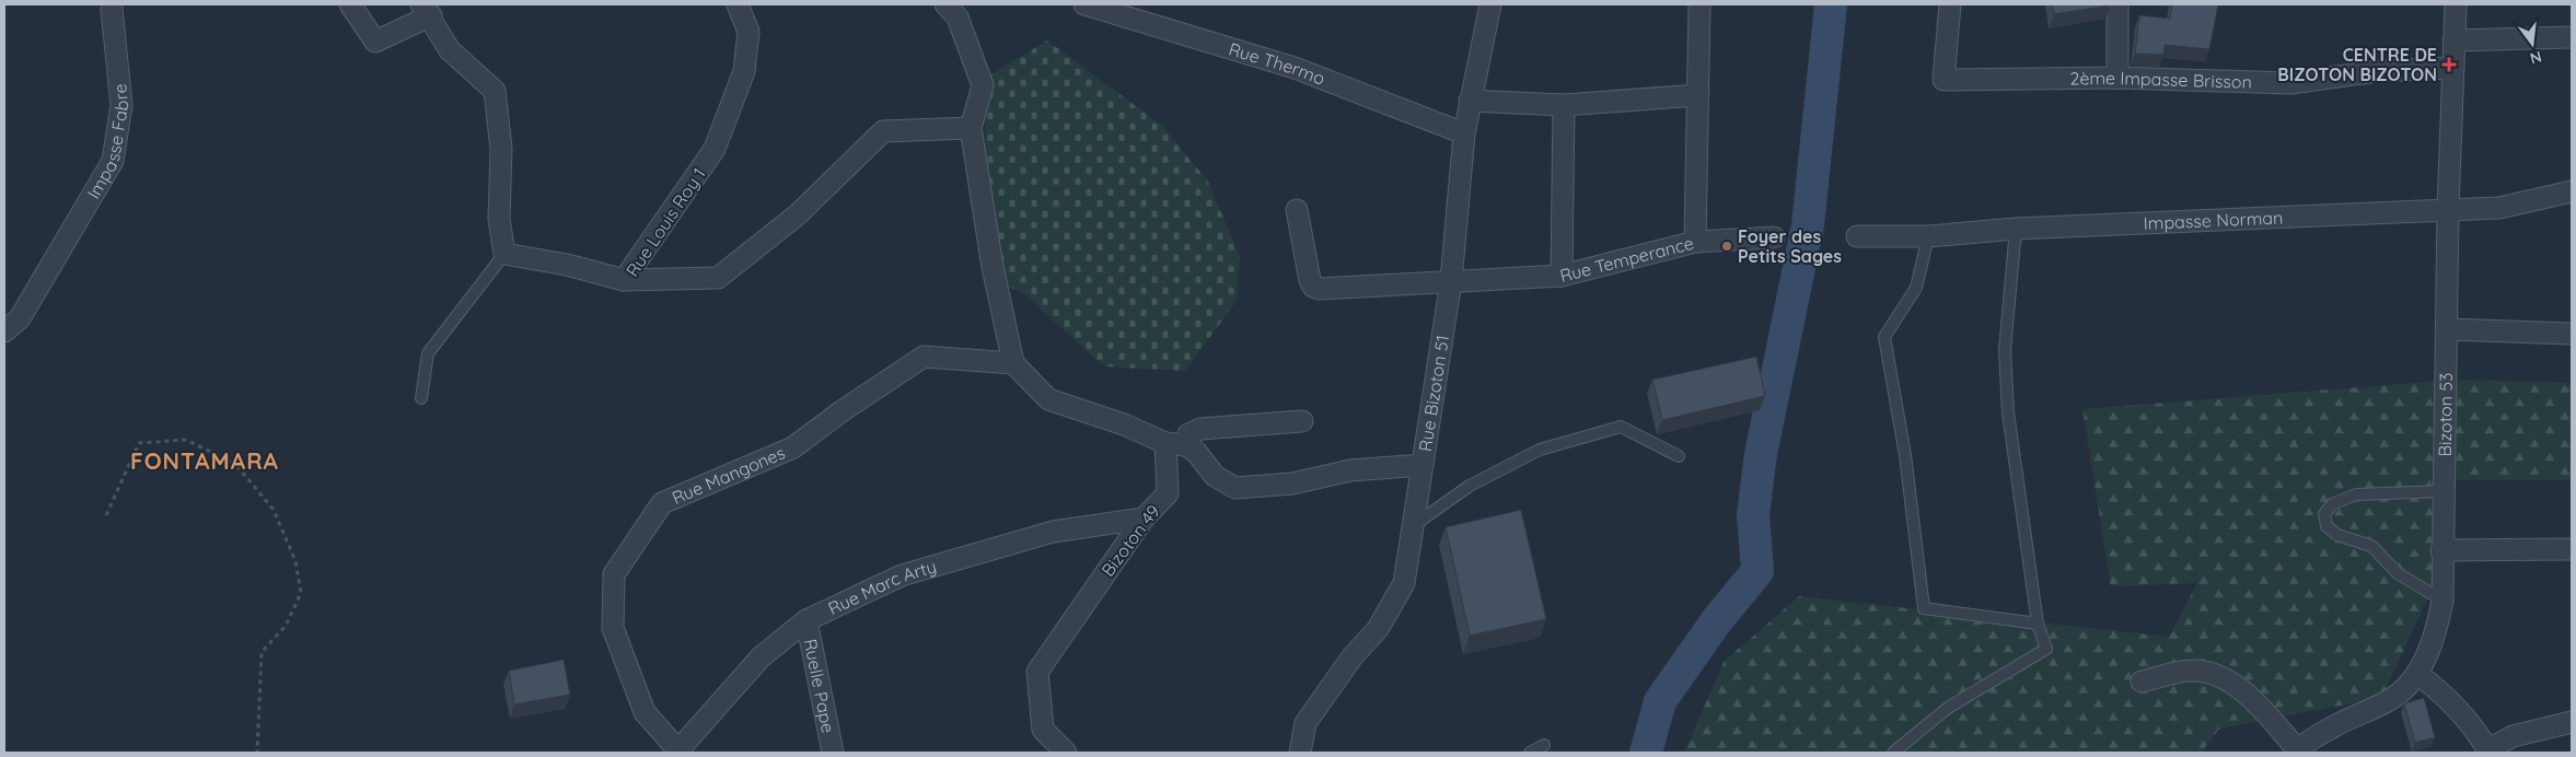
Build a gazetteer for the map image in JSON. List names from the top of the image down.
{
  "streets": {
    "street": [
      "Rue Thermo",
      "2ème Impasse Brisson",
      "Impasse Fabre",
      "Impasse Norman",
      "Rue Louis Roy 1",
      "Rue Temperance",
      "Rue Bizoton 51",
      "Bizoton 53",
      "Rue Mangones",
      "Bizoton 49",
      "Rue Marc Arty",
      "Ruelle Pape"
    ]
  },
  "crossings": [
    ["Rue Thermo", "Rue Bizoton 51"],
    ["2ème Impasse Brisson", "Bizoton 53"],
    ["Impasse Norman", "Bizoton 53"],
    ["Rue Temperance", "Rue Bizoton 51"],
    ["Rue Mangones", "Rue Marc Arty"],
    ["Bizoton 49", "Rue Marc Arty"],
    ["Rue Marc Arty", "Ruelle Pape"]
  ],
  "districts": ["FONTAMARA"],
  "places": {
    "health": ["CENTRE DE BIZOTON BIZOTON"],
    "other": ["Foyer des Petits Sages"]
  },
  "north": "bottom"
}
